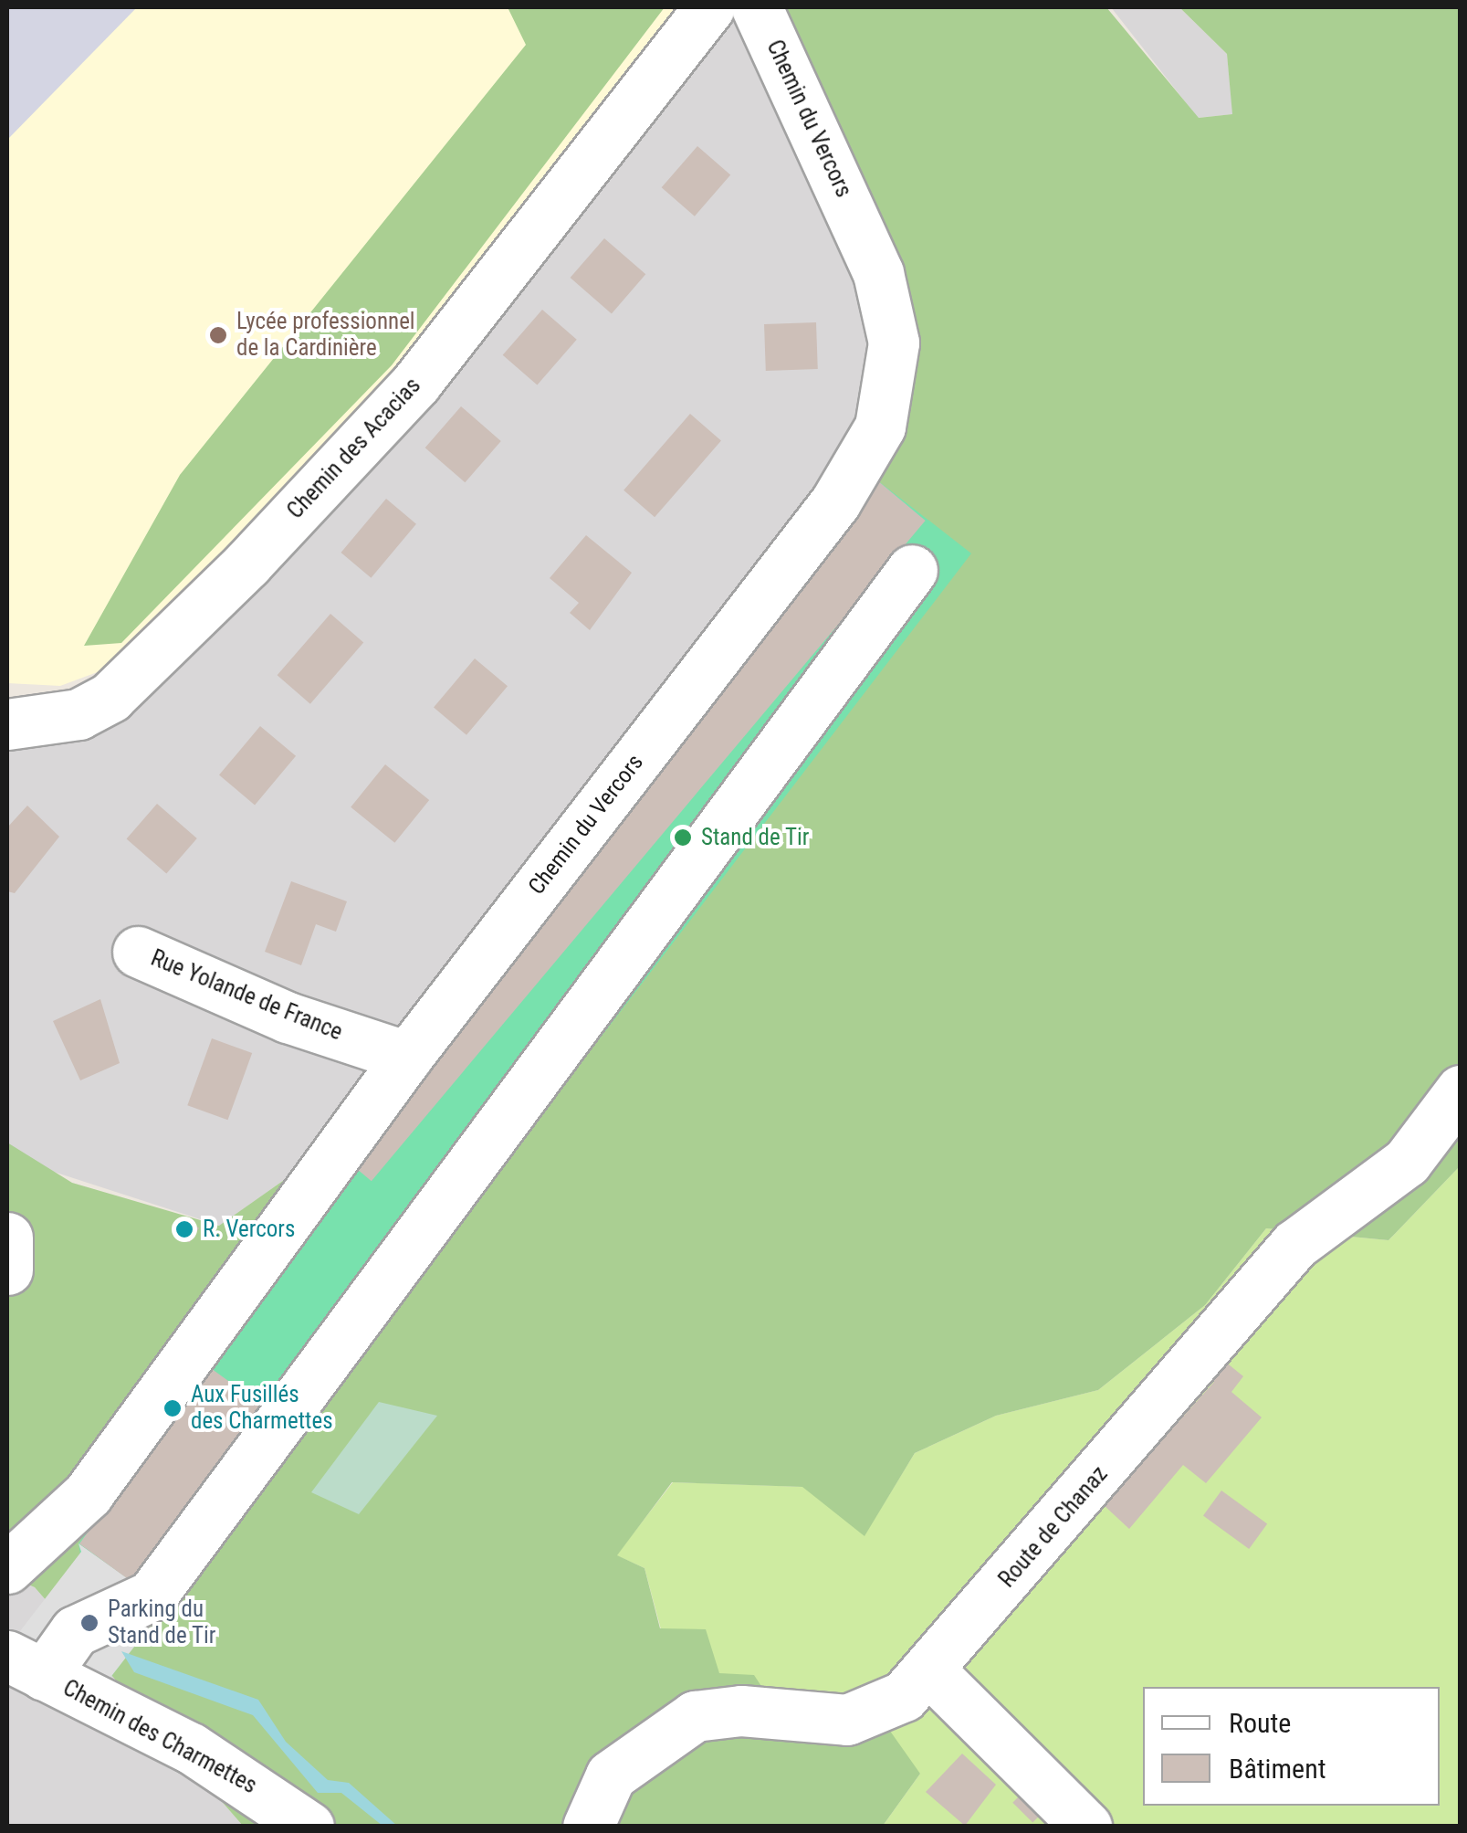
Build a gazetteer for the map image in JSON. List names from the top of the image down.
{
  "streets": {
    "street": [
      "Chemin du Vercors",
      "Chemin des Acacias",
      "Rue Yolande de France",
      "Route de Chanaz",
      "Chemin des Charmettes"
    ]
  },
  "crossings": [
    ["Chemin du Vercors", "Rue Yolande de France"]
  ],
  "places": [
    "Lycée professionnel de la Cardinière",
    "Stand de Tir",
    "R. Vercors",
    "Aux Fusillés des Charmettes",
    "Parking du Stand de Tir"
  ],
  "legend": ["Route", "Bâtiment"]
}
